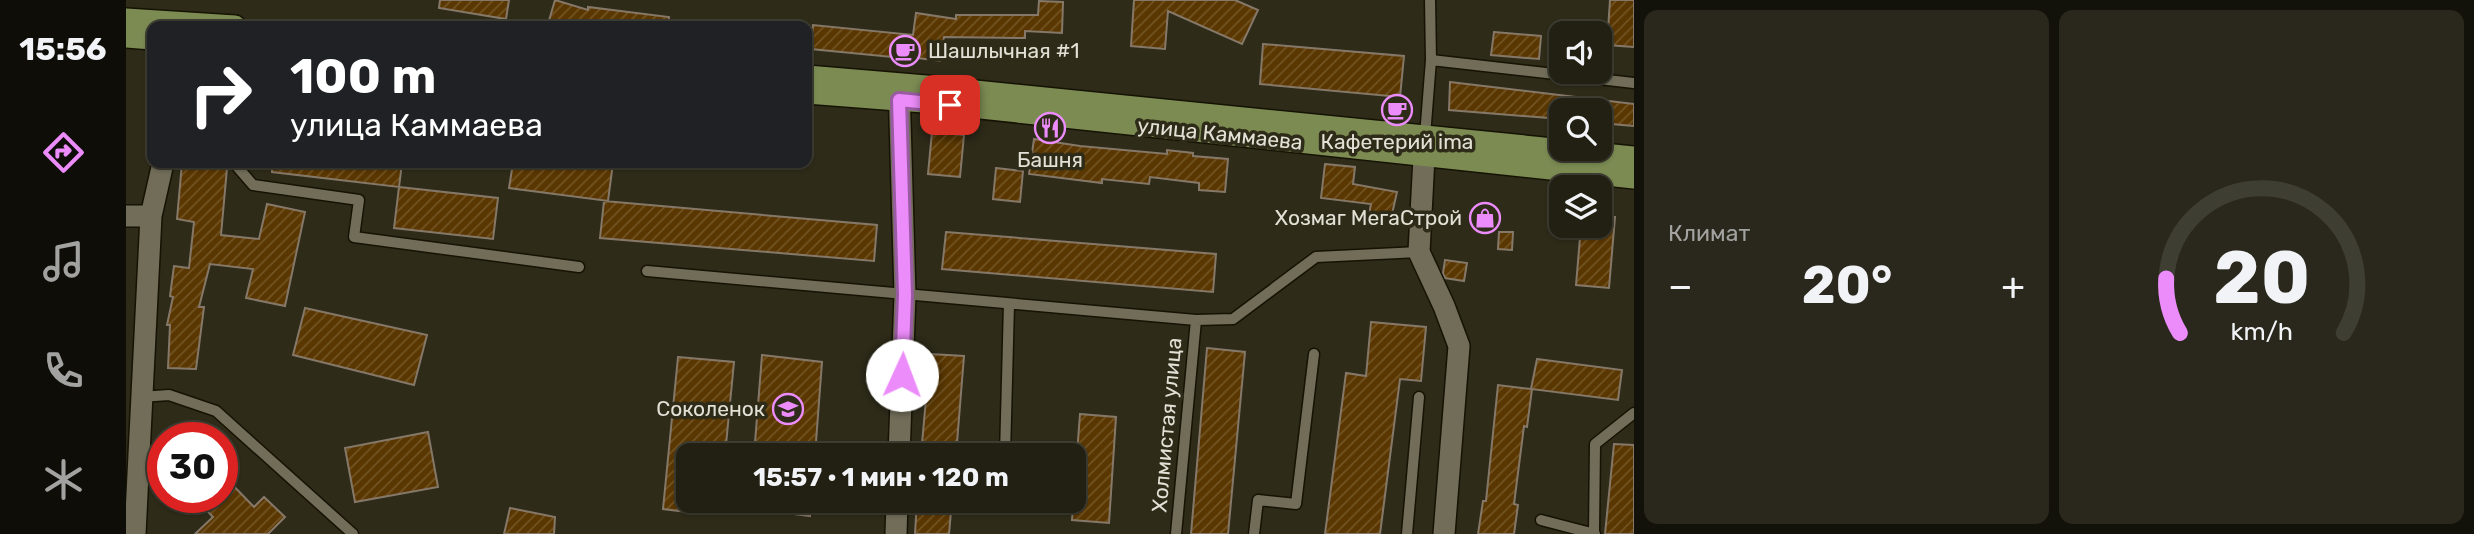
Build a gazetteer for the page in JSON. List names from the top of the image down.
{
  "streets": {
    "main road": ["улица Каммаева"],
    "lane": ["Холмистая улица"]
  },
  "places": {
    "cafe": ["Шашлычная #1", "Кафетерий ima"],
    "restaurant": ["Башня"],
    "shop": ["Хозмаг МегаСтрой"],
    "school or university": ["Соколенок"]
  },
  "page": {
    "tabs": "15:56",
    "tile": "Климат",
    "turn": ["100 m", "улица Каммаева"],
    "heat": ["−", "20°", "+"],
    "limit": "30",
    "trip": "15:57 · 1 мин · 120 m",
    "gauge": ["20", "km/h"]
  }
}
